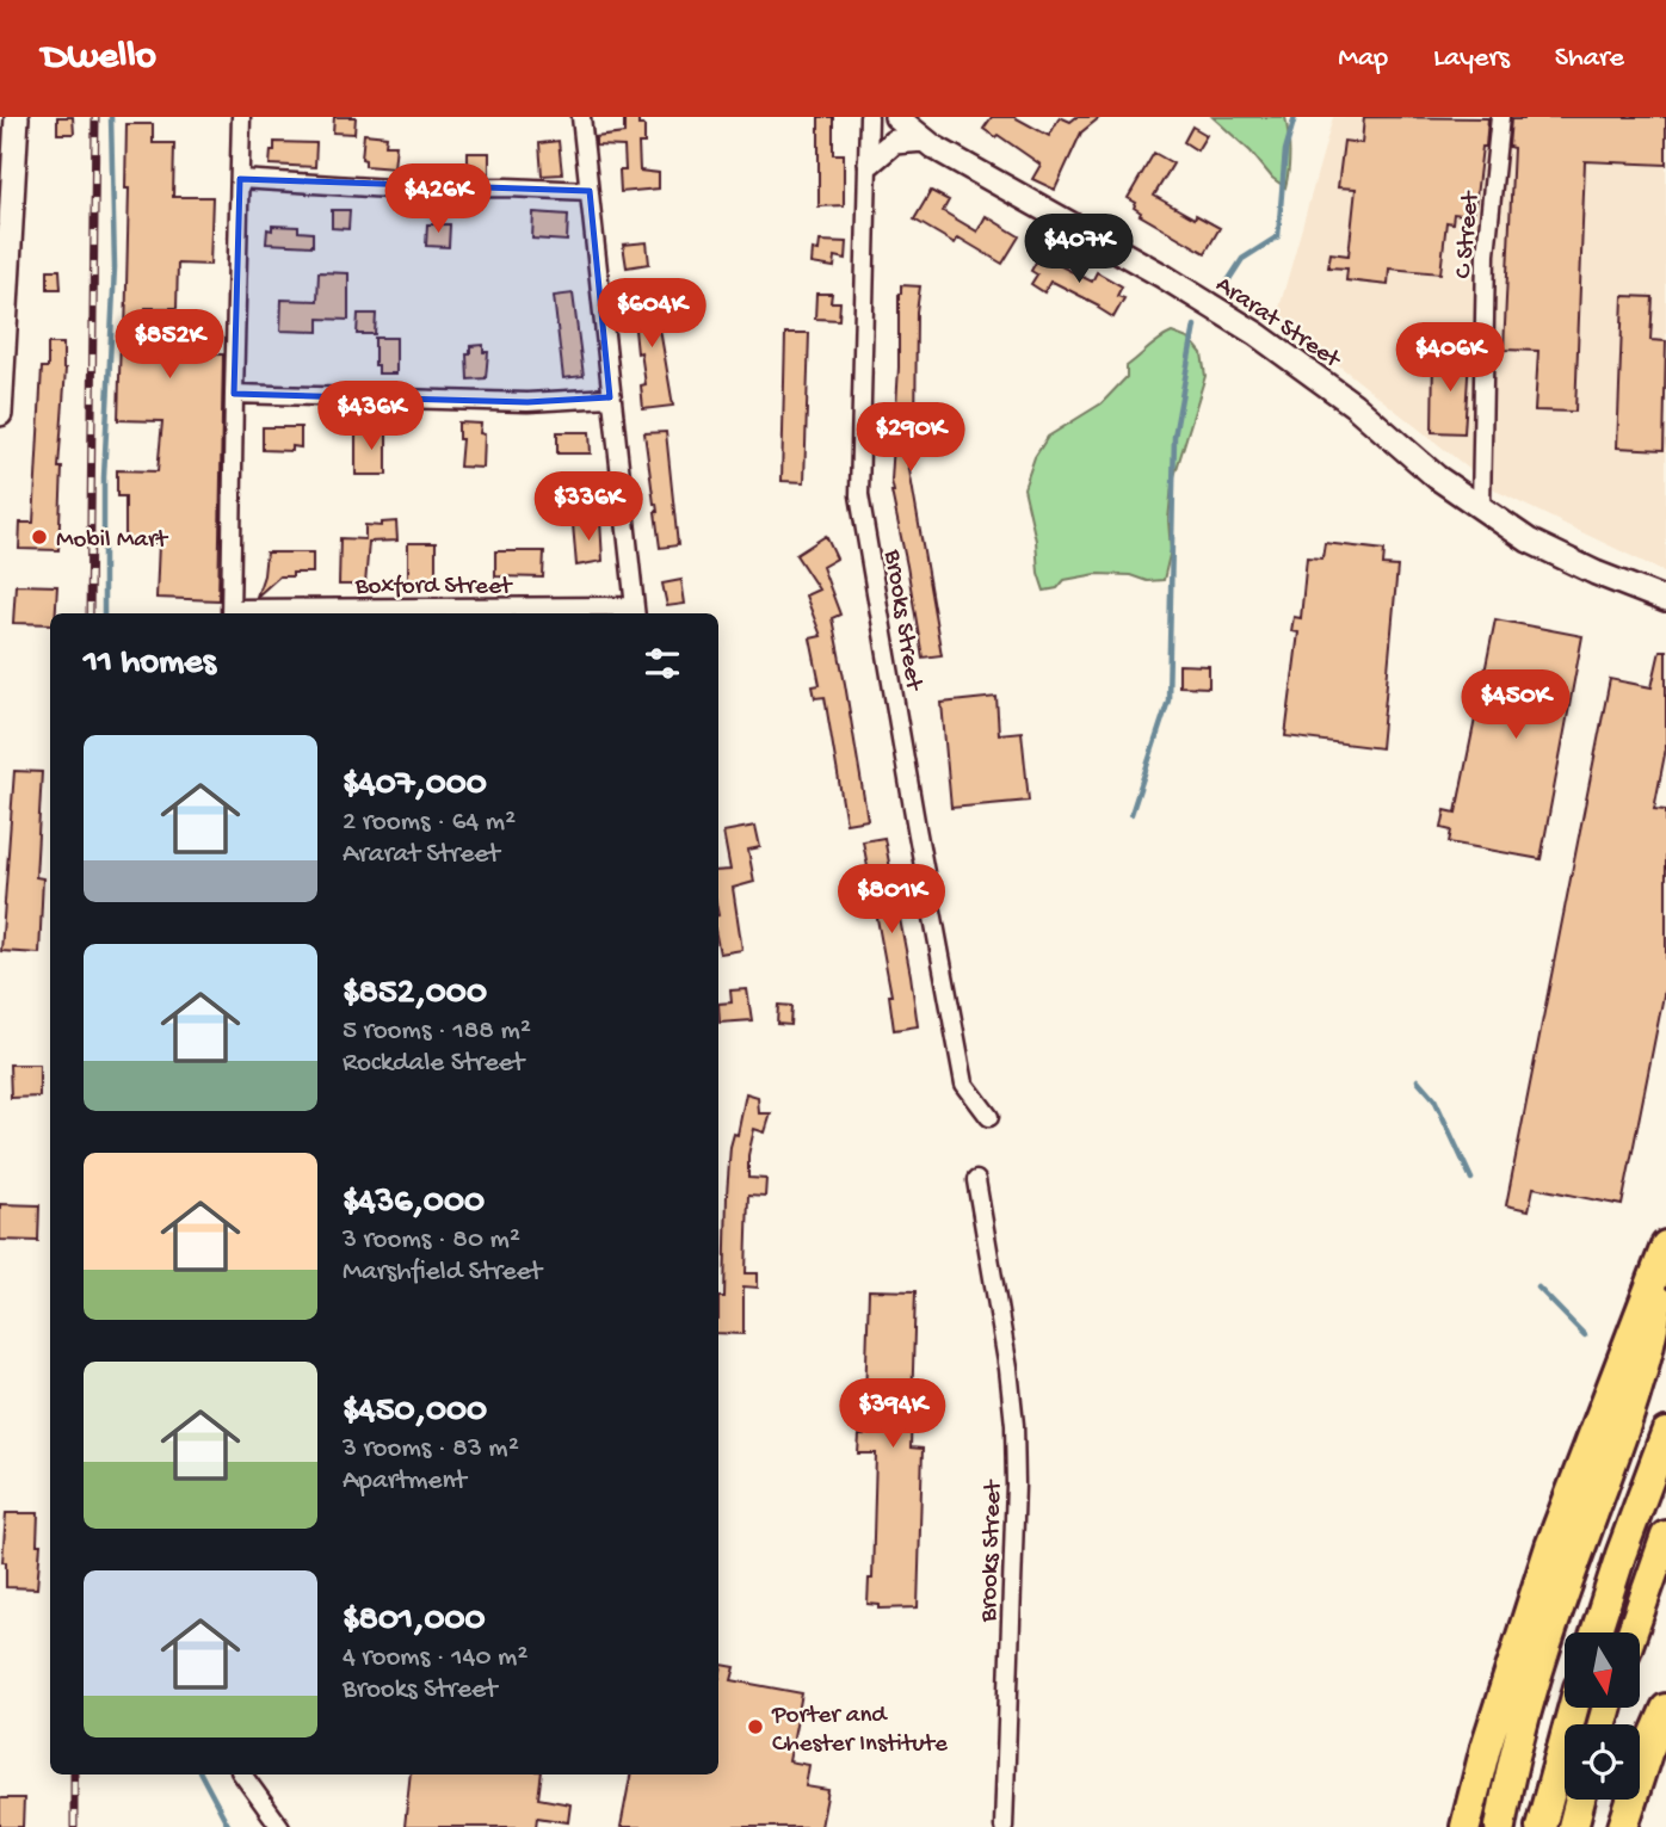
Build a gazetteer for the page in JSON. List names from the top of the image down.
{
  "streets": {
    "main road": ["Ararat Street"],
    "street": ["C Street", "Boxford Street", "Brooks Street"]
  },
  "crossings": [
    ["C Street", "Ararat Street"]
  ],
  "places": ["Mobil Mart", "Porter and Chester Institute"],
  "north": "bottom",
  "page": {
    "header": "Dwello",
    "nav": ["Map", "Layers", "Share"],
    "price": [
      "$426K",
      "$407K",
      "$604K",
      "$852K",
      "$406K",
      "$436K",
      "$290K",
      "$336K",
      "$450K",
      "$801K",
      "$394K"
    ],
    "heading": "11 homes",
    "list": [
      {
        "name": "$407,000",
        "note": "2 rooms · 64 m² · Ararat Street"
      },
      {
        "name": "$852,000",
        "note": "5 rooms · 188 m² · Rockdale Street"
      },
      {
        "name": "$436,000",
        "note": "3 rooms · 80 m² · Marshfield Street"
      },
      {
        "name": "$450,000",
        "note": "3 rooms · 83 m² · Apartment"
      },
      {
        "name": "$801,000",
        "note": "4 rooms · 140 m² · Brooks Street"
      }
    ]
  }
}
